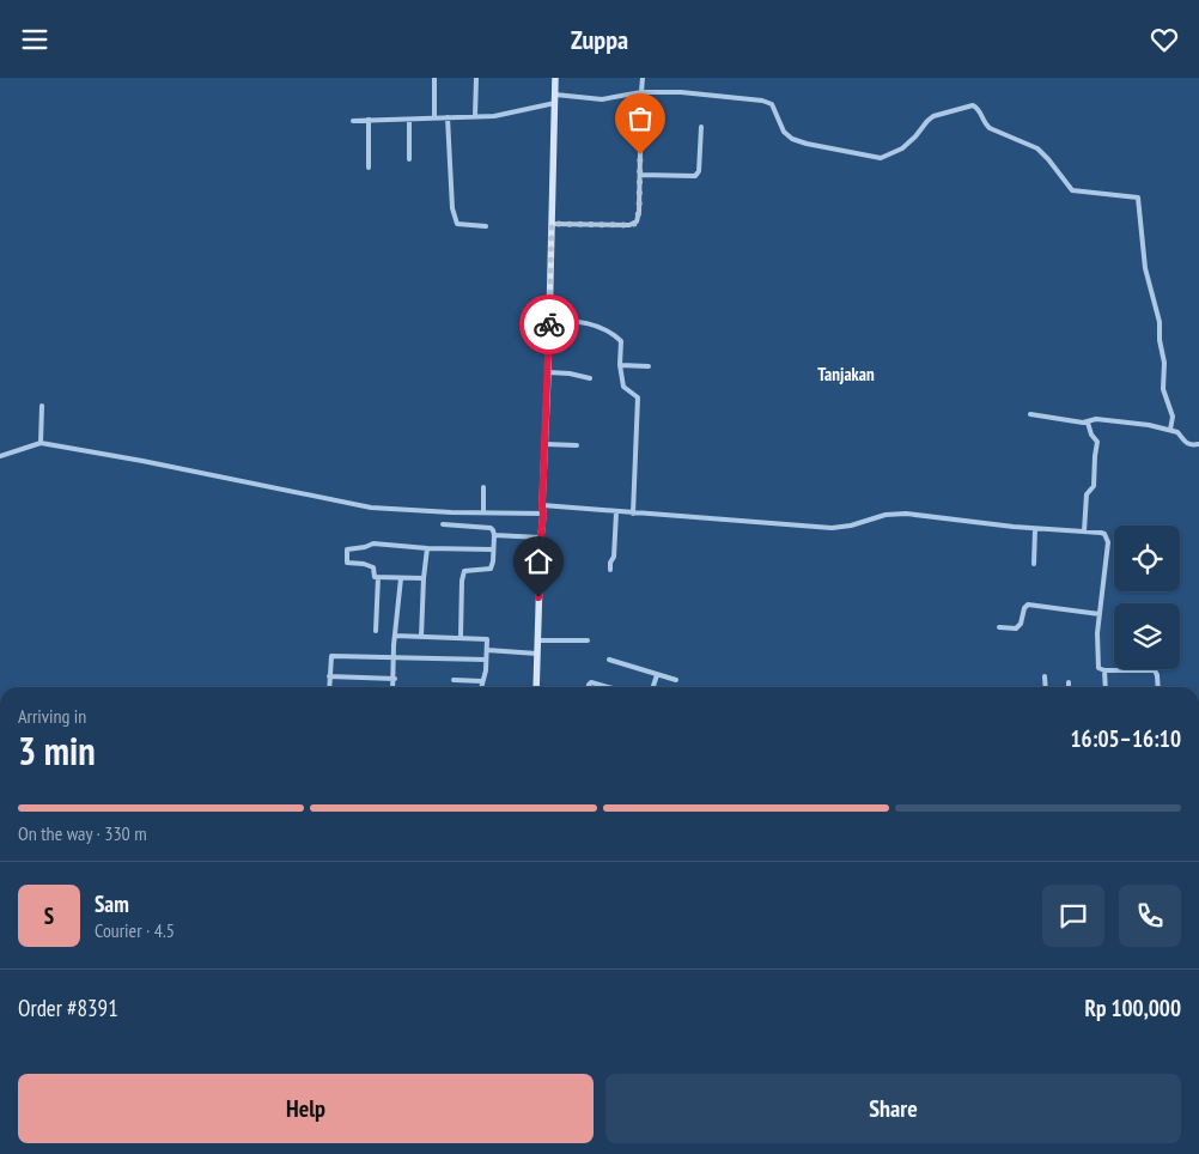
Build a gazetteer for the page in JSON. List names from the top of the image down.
{
  "districts": ["Tanjakan"],
  "page": {
    "header": "Zuppa",
    "heading": ["3 min", "Arriving in", "16:05–16:10"],
    "panel": [
      "Sam",
      "Courier · 4.5",
      "Order #8391",
      "Rp 100,000"
    ],
    "bar": "On the way · 330 m",
    "round": "S",
    "buttons": ["Help", "Share"]
  }
}
